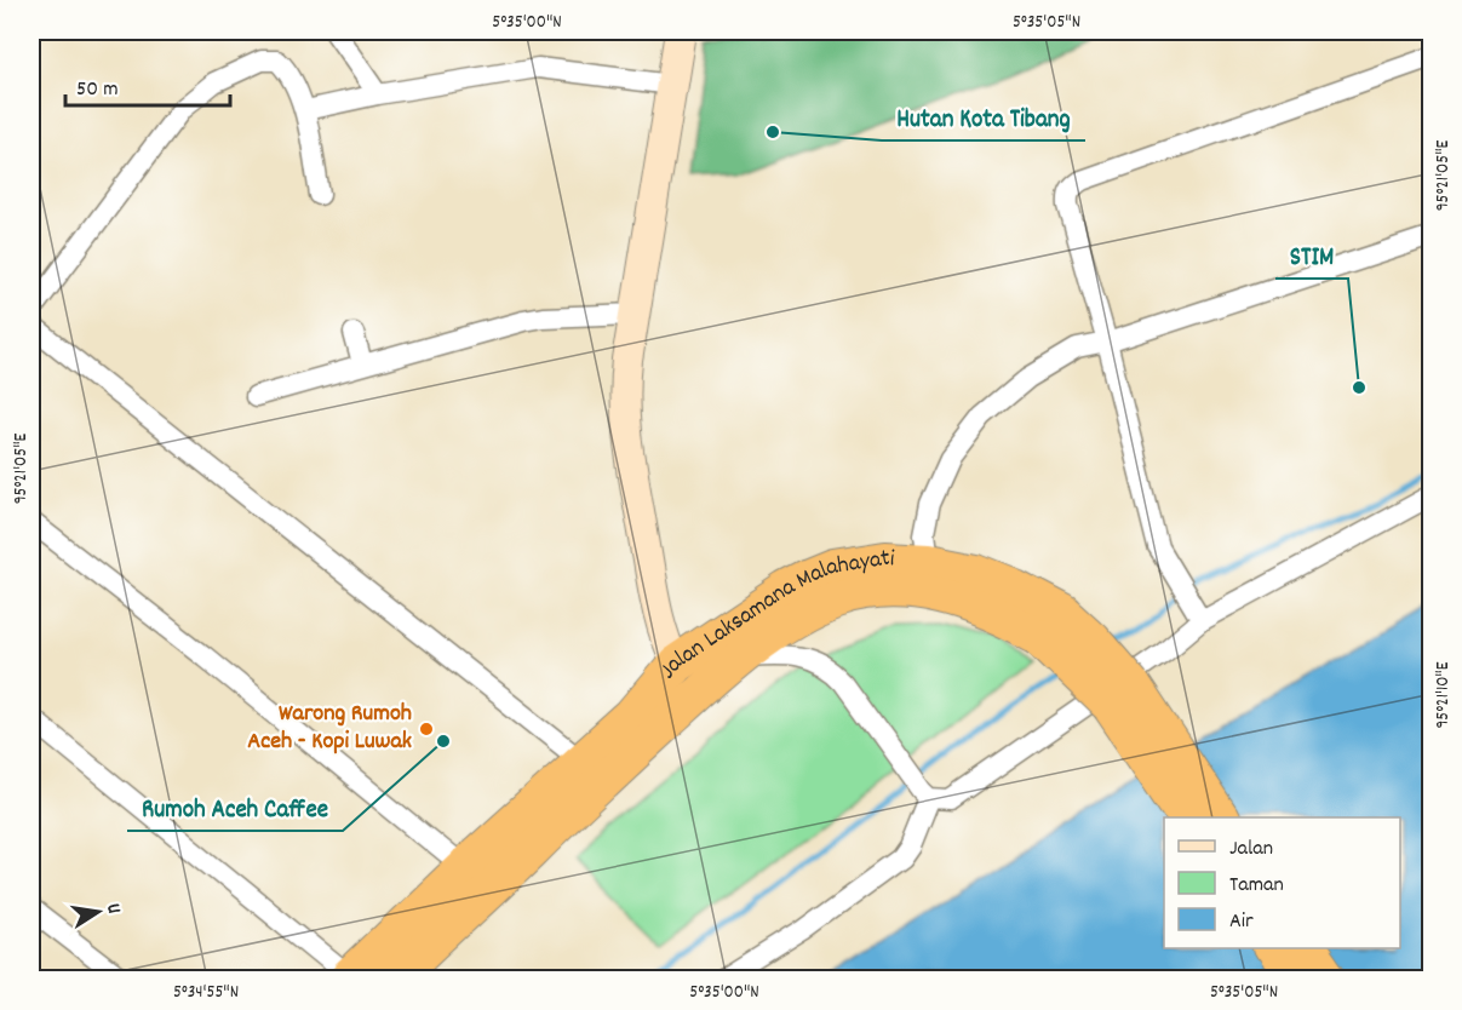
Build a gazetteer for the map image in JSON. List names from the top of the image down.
{
  "streets": {
    "highway": ["Jalan Laksamana Malahayati"]
  },
  "places": [
    "Hutan Kota Tibang",
    "STIM",
    "Warong Rumoh Aceh - Kopi Luwak",
    "Rumoh Aceh Caffee"
  ],
  "legend": ["Jalan", "Taman", "Air"],
  "scale_bar": "50 m",
  "north": "right",
  "coordinates": [
    "5°35'00\"N",
    "5°35'05\"N",
    "95°21'05\"E",
    "95°21'10\"E",
    "5°34'55\"N"
  ]
}
